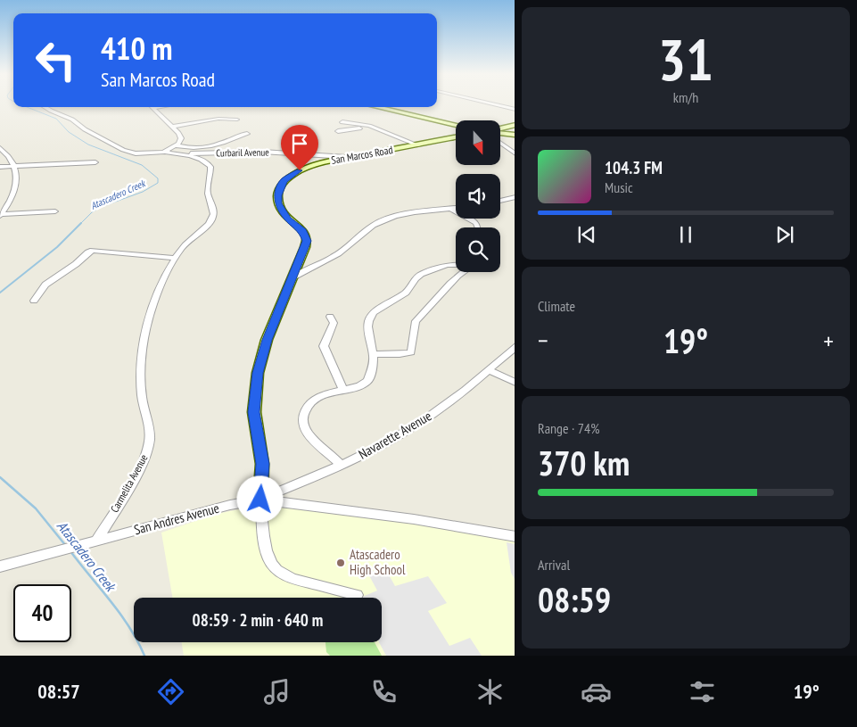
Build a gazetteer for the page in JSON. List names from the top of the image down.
{
  "streets": {
    "street": [
      "Curbaril Avenue",
      "San Marcos Road",
      "Navarette Avenue",
      "Carmelita Avenue",
      "San Andres Avenue"
    ]
  },
  "crossings": [
    ["Curbaril Avenue", "San Marcos Road"],
    ["Curbaril Avenue", "Carmelita Avenue"],
    ["San Marcos Road", "Navarette Avenue"],
    ["San Marcos Road", "San Andres Avenue"],
    ["Navarette Avenue", "San Andres Avenue"],
    ["Carmelita Avenue", "San Andres Avenue"]
  ],
  "water": ["Atascadero Creek"],
  "places": ["Atascadero High School"],
  "north": "bottom",
  "page": {
    "tile": [
      ["31", "km/h"],
      "Climate",
      ["Range · 74%", "370 km"],
      ["Arrival", "08:59"]
    ],
    "turn": ["410 m", "San Marcos Road"],
    "song": ["104.3 FM", "Music"],
    "heat": ["−", "19°", "+"],
    "limit": "40",
    "trip": "08:59 · 2 min · 640 m",
    "tabs": ["08:57", "19°"]
  }
}
